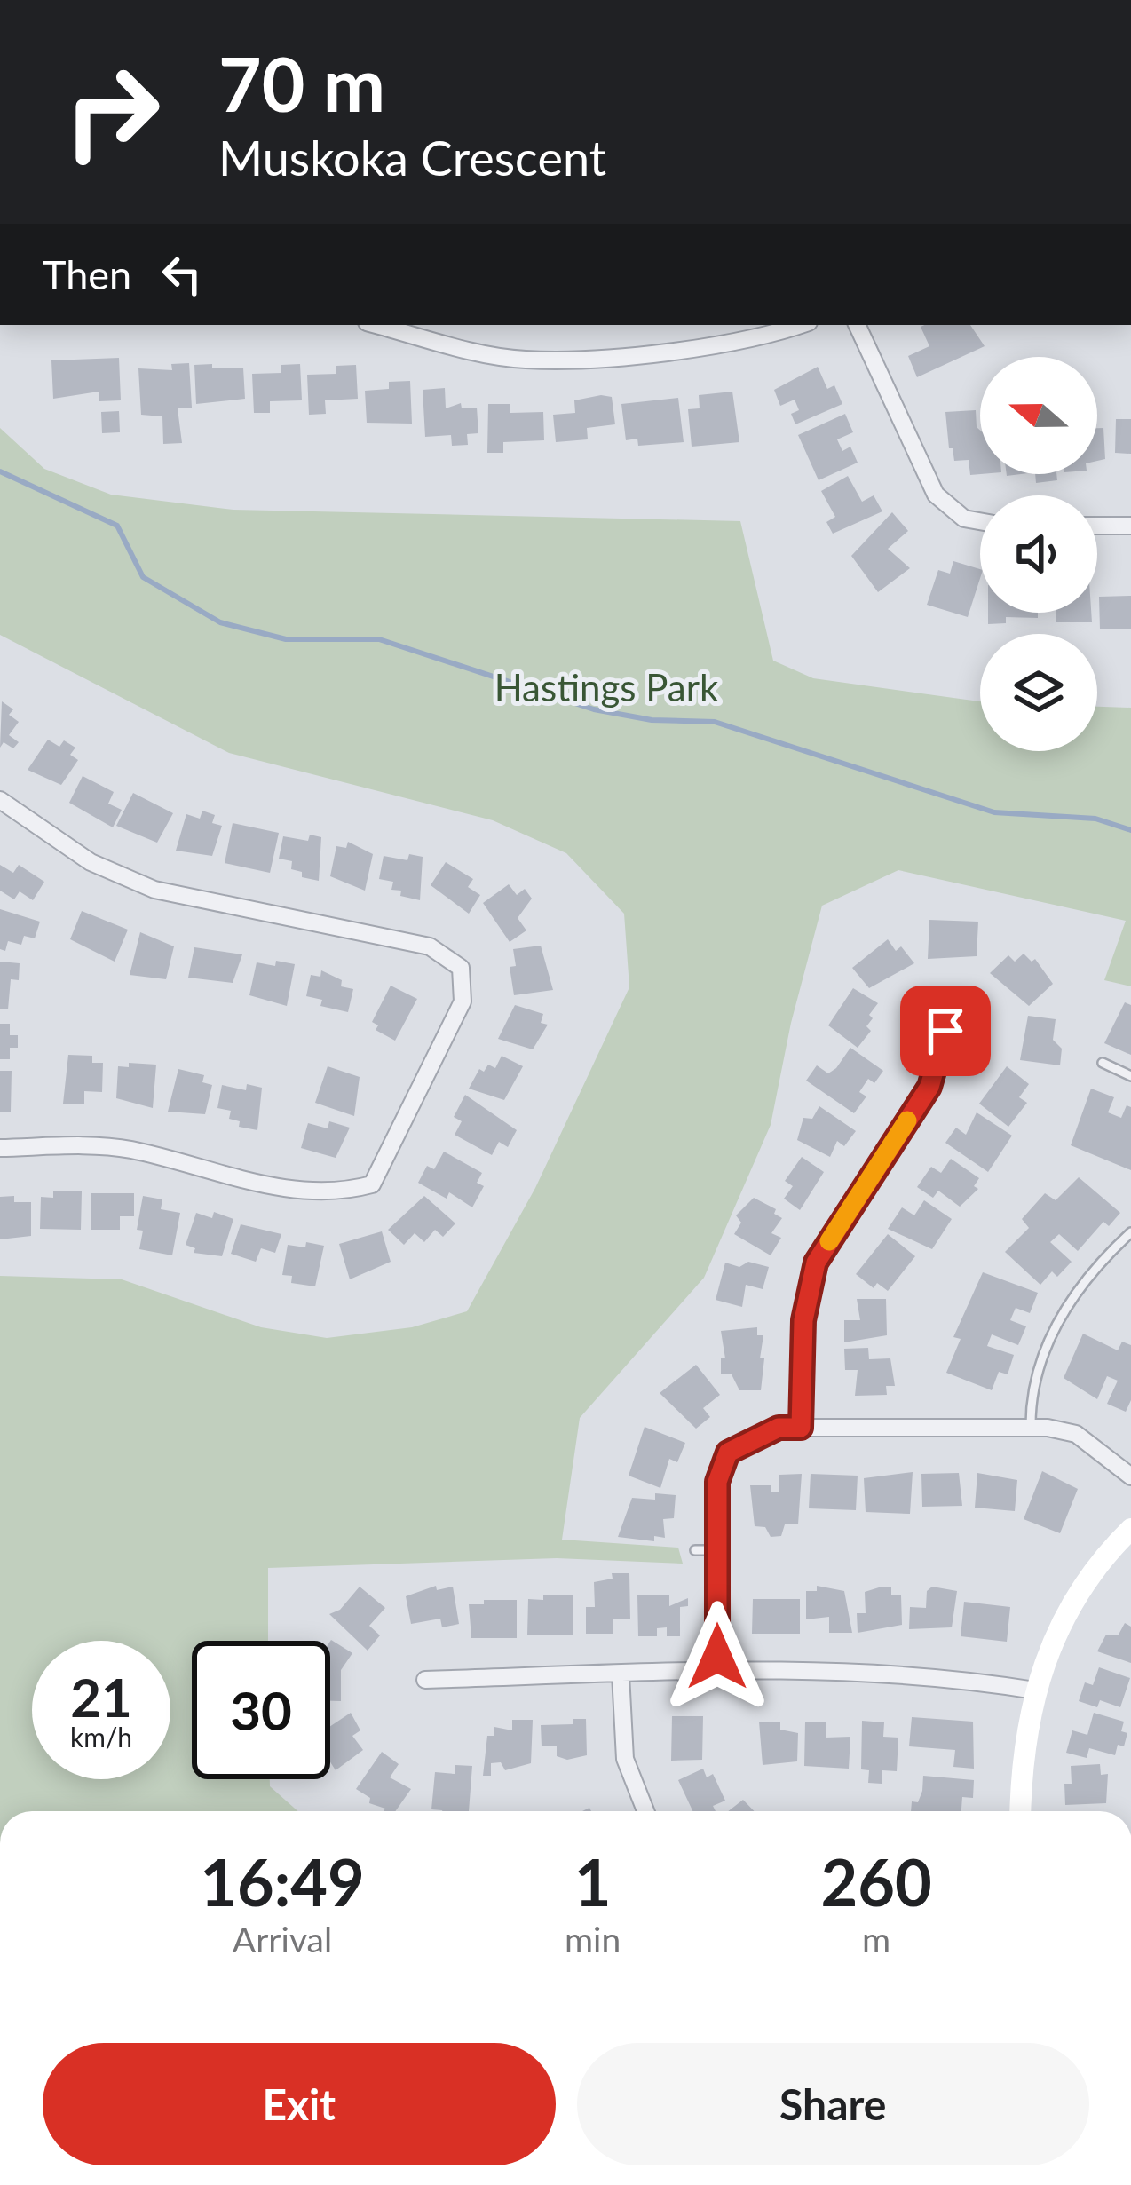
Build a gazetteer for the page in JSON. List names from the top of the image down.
{
  "parks": ["Hastings Park"],
  "north": "left",
  "page": {
    "turn": ["70 m", "Muskoka Crescent"],
    "then": "Then",
    "speed": "21 km/h",
    "limit": "30",
    "eta": [
      "16:49",
      "Arrival",
      "1",
      "min",
      "260",
      "m"
    ],
    "buttons": ["Exit", "Share"]
  }
}
